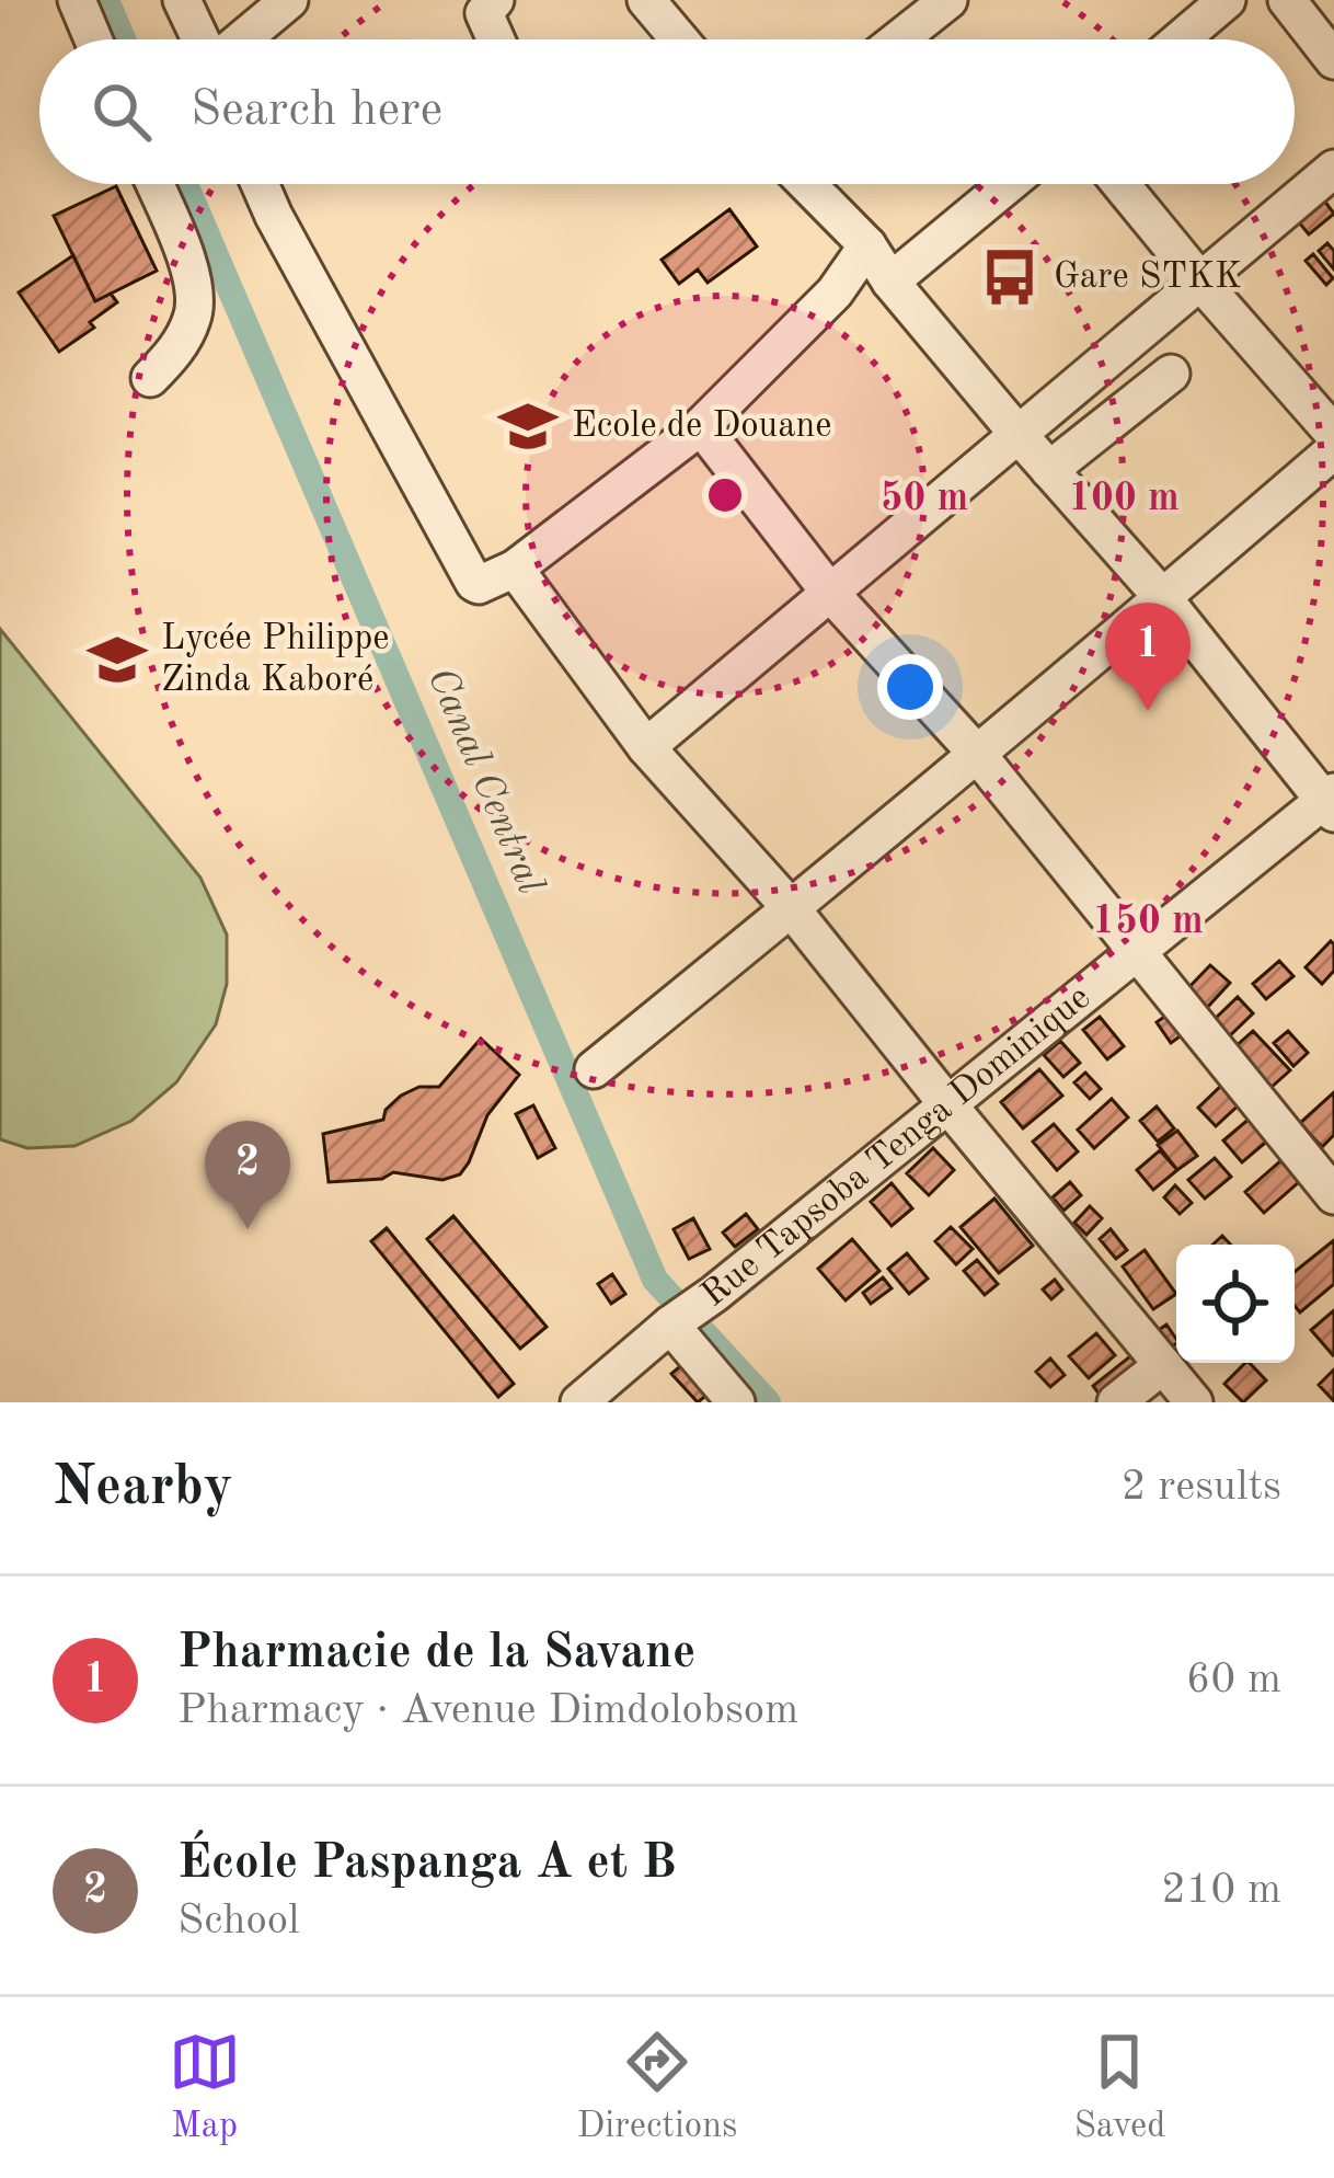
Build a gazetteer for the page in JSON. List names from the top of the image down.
{
  "streets": {
    "street": ["Rue Tapsoba Tenga Dominique"]
  },
  "water": ["Canal Central"],
  "places": {
    "bus stop": ["Gare STKK"],
    "school or university": ["Ecole de Douane", "Lycée Philippe Zinda Kaboré"]
  },
  "page": {
    "search": "Search here",
    "pins": ["1", "2"],
    "heading": ["Nearby", "2 results"],
    "list": [
      {
        "mark": "1",
        "name": "Pharmacie de la Savane",
        "note": "Pharmacy · Avenue Dimdolobsom",
        "value": "60 m"
      },
      {
        "mark": "2",
        "name": "École Paspanga A et B",
        "note": "School",
        "value": "210 m"
      }
    ],
    "nav": ["Map", "Directions", "Saved"]
  },
  "rings": ["50 m", "100 m", "150 m"]
}
